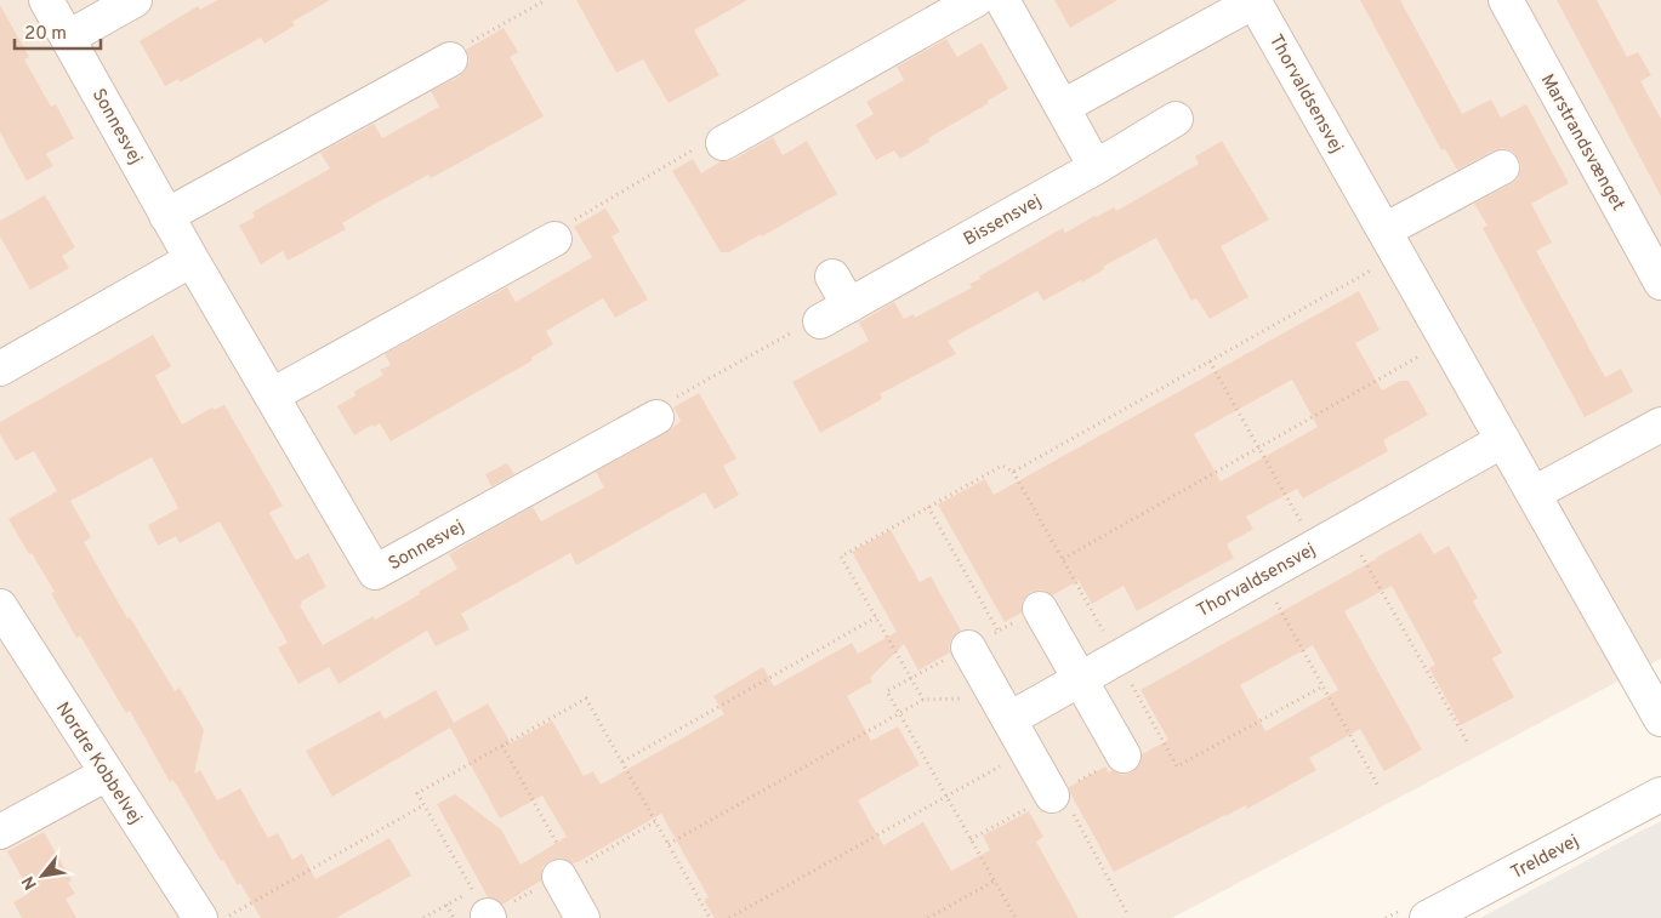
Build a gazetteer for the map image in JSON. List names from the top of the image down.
{
  "streets": {
    "street": [
      "Thorvaldsensvej",
      "Sonnesvej",
      "Marstrandsvænget",
      "Bissensvej",
      "Nordre Kobbelvej",
      "Treldevej"
    ]
  },
  "scale_bar": "20 m",
  "north": "bottom left"
}
